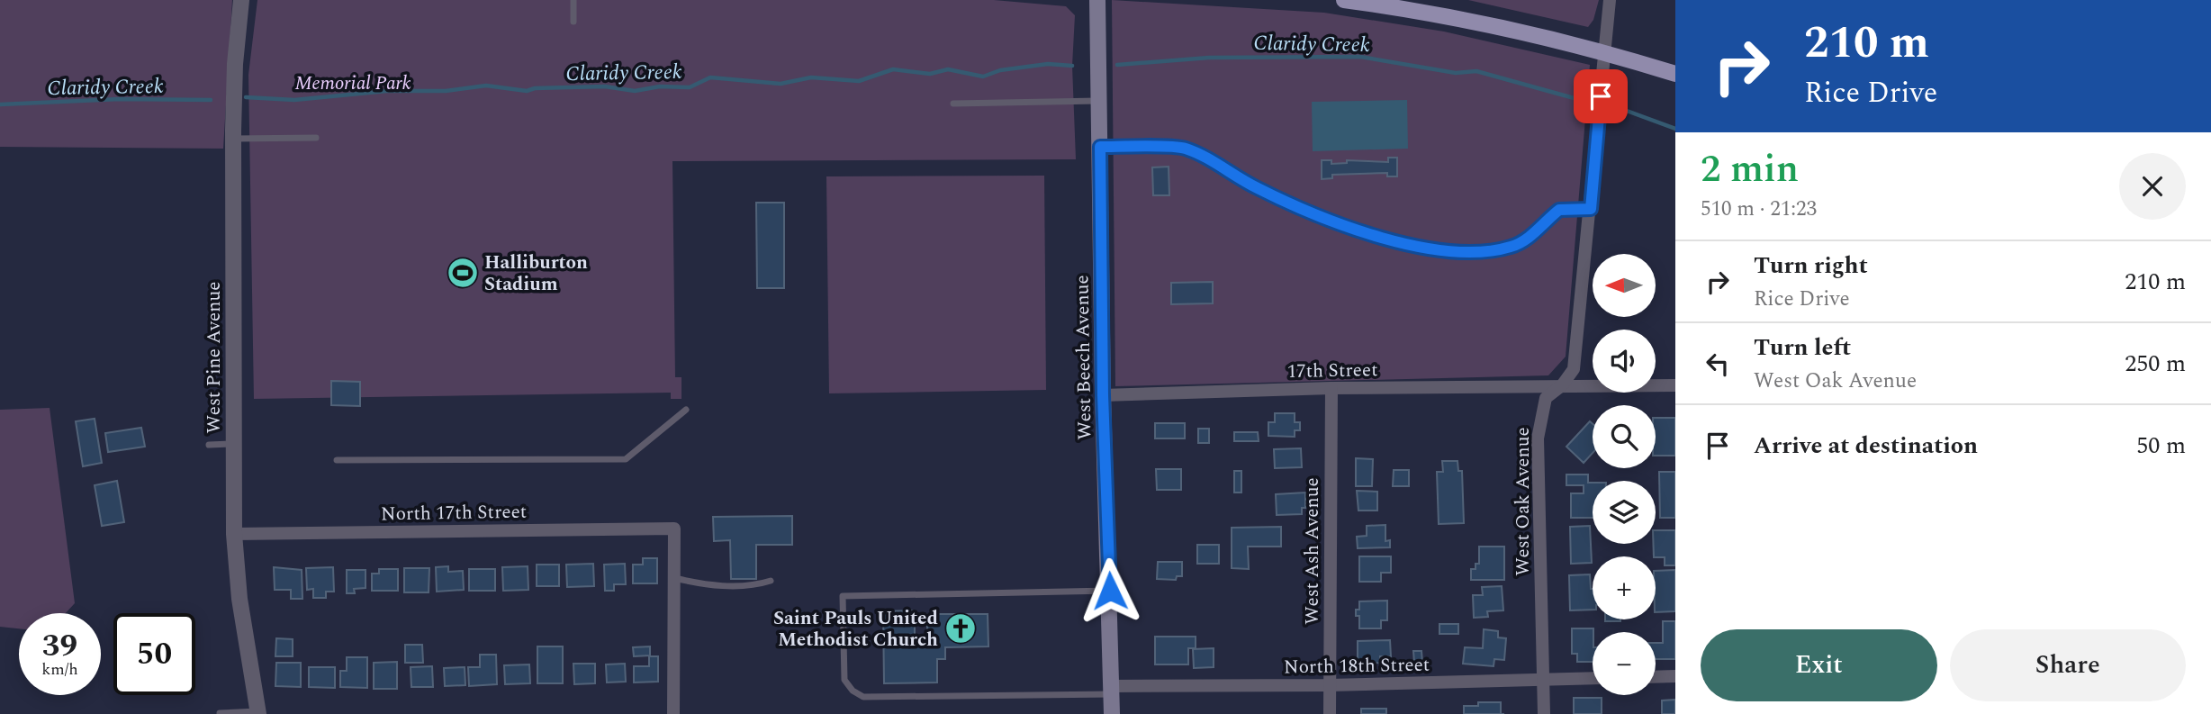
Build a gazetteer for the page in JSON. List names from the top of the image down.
{
  "streets": {
    "main road": ["West Beech Avenue"],
    "street": [
      "West Pine Avenue",
      "17th Street",
      "West Oak Avenue",
      "North 17th Street",
      "West Ash Avenue",
      "North 18th Street"
    ]
  },
  "crossings": [
    ["West Pine Avenue", "North 17th Street"],
    ["West Beech Avenue", "17th Street"],
    ["West Beech Avenue", "North 18th Street"],
    ["17th Street", "West Oak Avenue"],
    ["17th Street", "West Ash Avenue"],
    ["West Oak Avenue", "North 18th Street"],
    ["West Ash Avenue", "North 18th Street"]
  ],
  "water": ["Claridy Creek"],
  "parks": ["Memorial Park"],
  "places": {
    "sports": ["Halliburton Stadium"],
    "church": ["Saint Pauls United Methodist Church"]
  },
  "north": "left",
  "page": {
    "turn": ["210 m", "Rice Drive"],
    "heading": ["2 min", "510 m · 21:23"],
    "list": [
      {
        "name": "Turn right",
        "note": "Rice Drive",
        "value": "210 m"
      },
      {
        "name": "Turn left",
        "note": "West Oak Avenue",
        "value": "250 m"
      },
      {
        "name": "Arrive at destination",
        "value": "50 m"
      }
    ],
    "map_buttons": ["+", "−"],
    "speed": "39 km/h",
    "limit": "50",
    "buttons": ["Exit", "Share"]
  }
}
